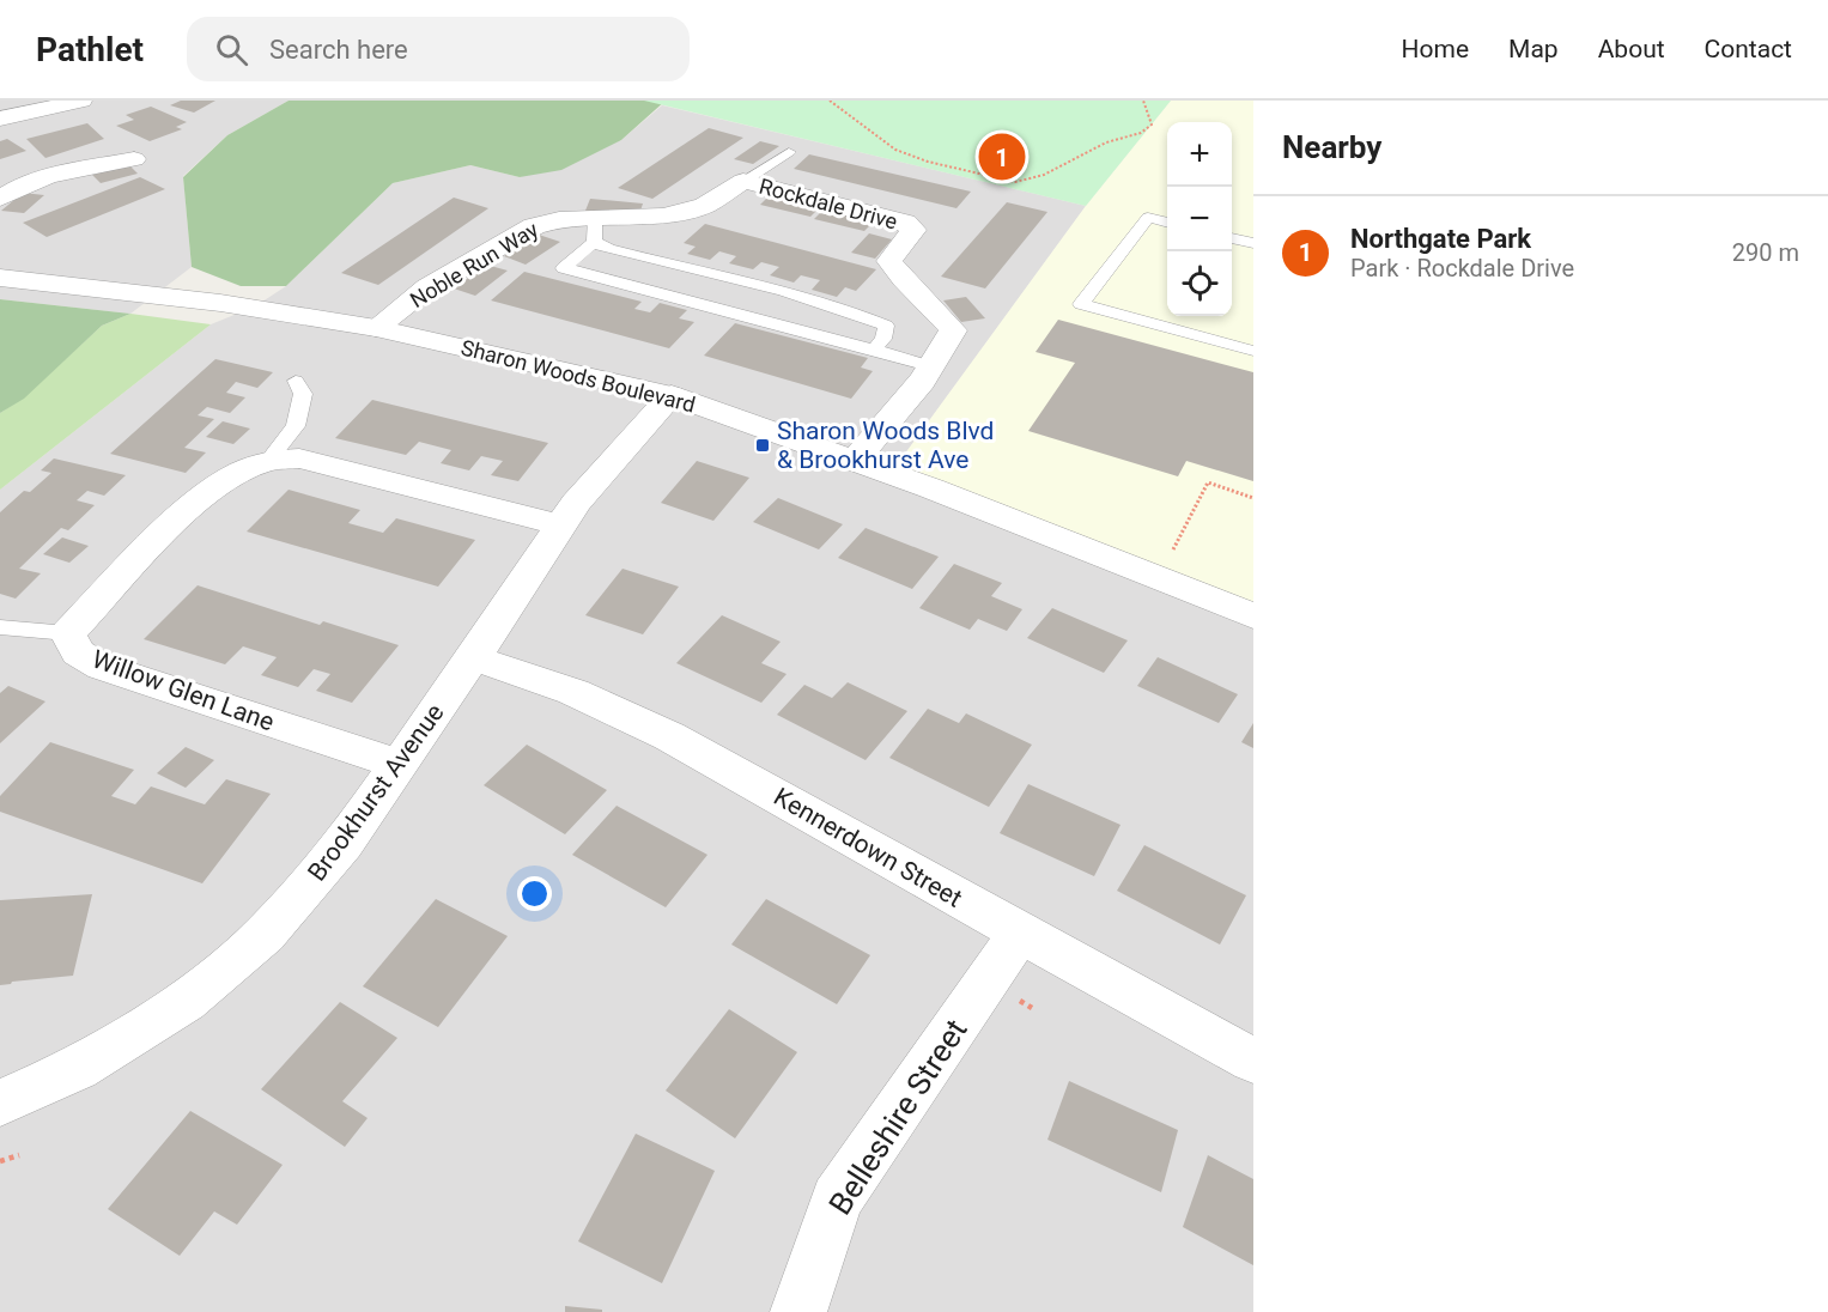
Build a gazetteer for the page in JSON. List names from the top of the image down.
{
  "streets": {
    "street": [
      "Rockdale Drive",
      "Noble Run Way",
      "Sharon Woods Boulevard",
      "Willow Glen Lane",
      "Brookhurst Avenue",
      "Kennerdown Street",
      "Belleshire Street"
    ]
  },
  "crossings": [
    ["Rockdale Drive", "Noble Run Way"],
    ["Rockdale Drive", "Sharon Woods Boulevard"],
    ["Noble Run Way", "Sharon Woods Boulevard"],
    ["Sharon Woods Boulevard", "Brookhurst Avenue"],
    ["Willow Glen Lane", "Brookhurst Avenue"],
    ["Brookhurst Avenue", "Kennerdown Street"],
    ["Kennerdown Street", "Belleshire Street"]
  ],
  "places": {
    "transit": ["Sharon Woods Blvd & Brookhurst Ave"]
  },
  "page": {
    "header": "Pathlet",
    "search": "Search here",
    "nav": [
      "Home",
      "Map",
      "About",
      "Contact"
    ],
    "heading": "Nearby",
    "map_buttons": ["+", "−"],
    "pins": "1",
    "list": [
      {
        "mark": "1",
        "name": "Northgate Park",
        "note": "Park · Rockdale Drive",
        "value": "290 m"
      }
    ]
  }
}
